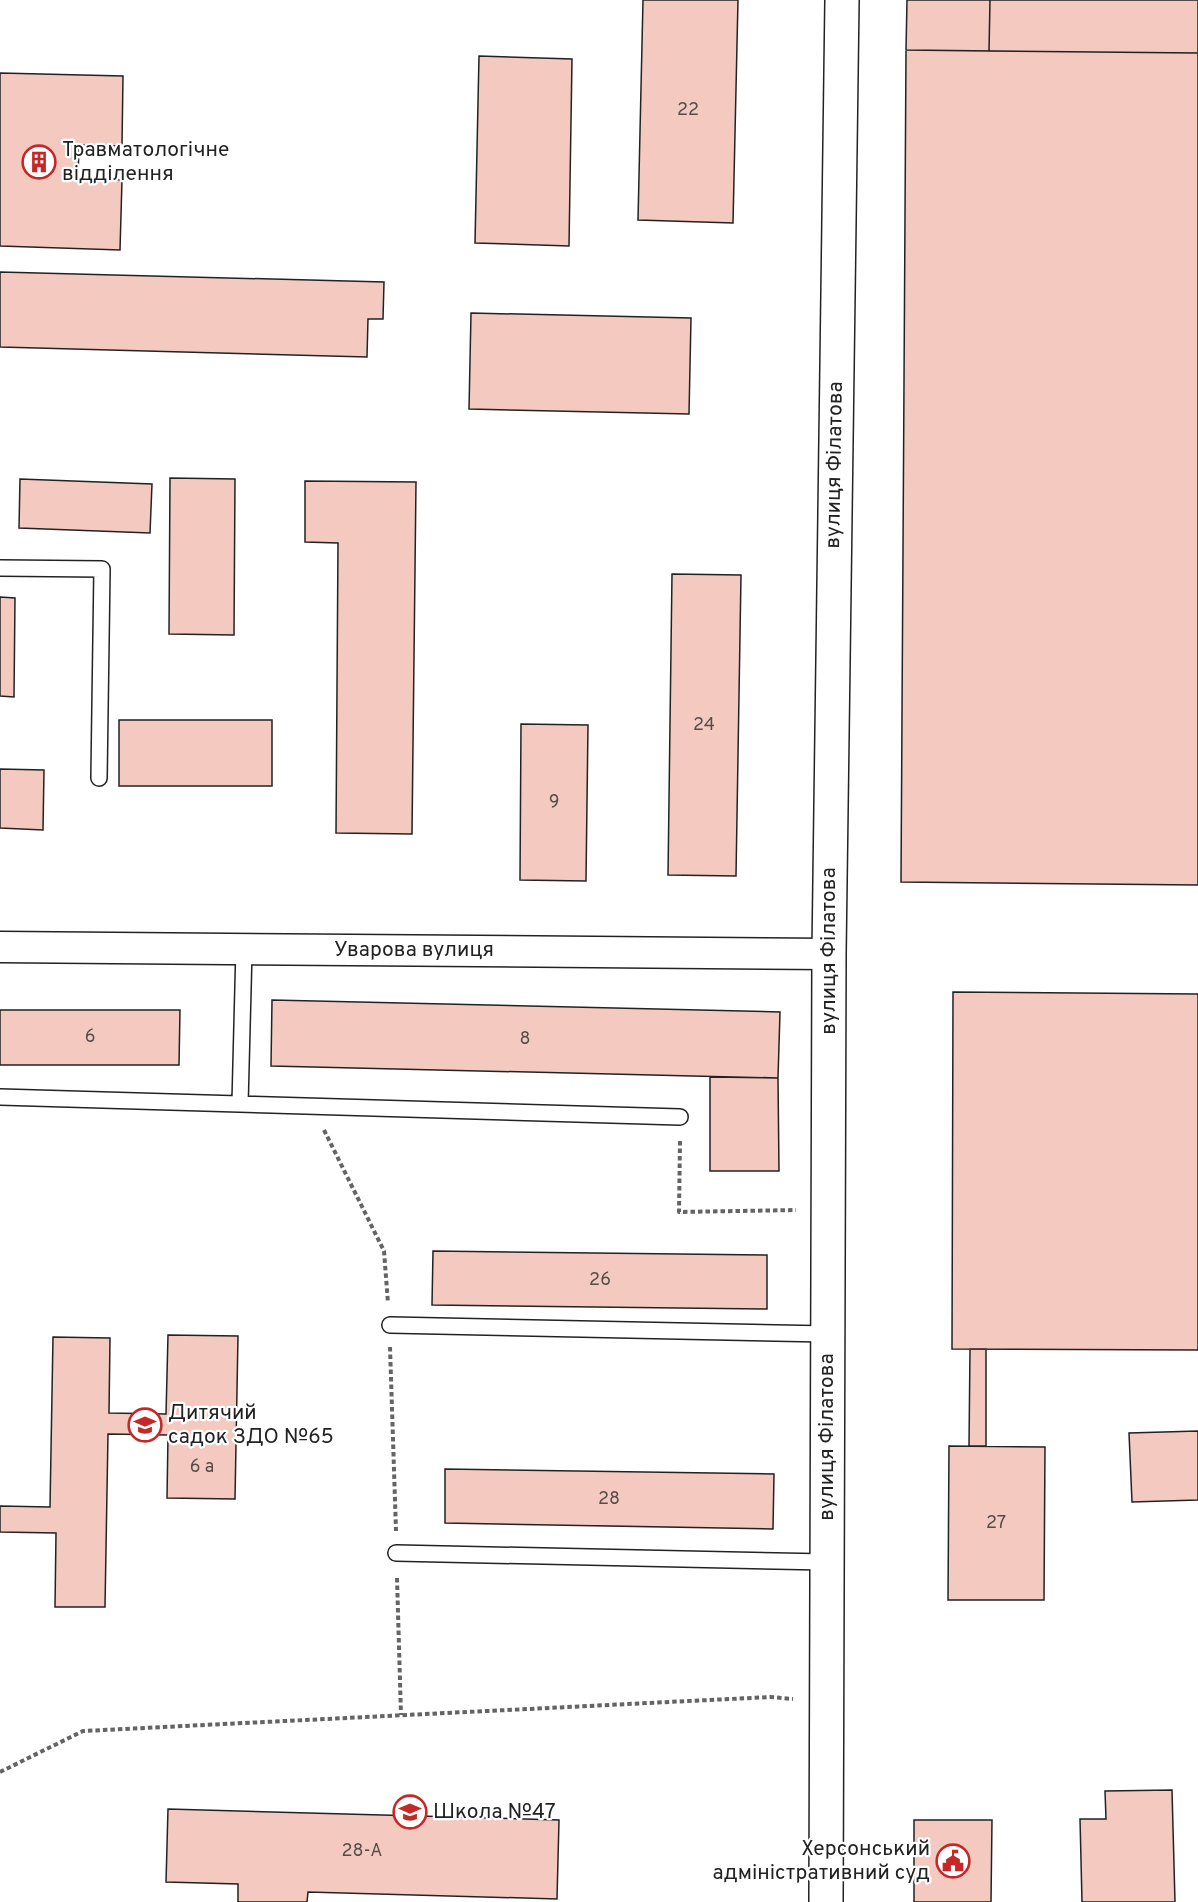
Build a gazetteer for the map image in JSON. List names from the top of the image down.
{
  "streets": {
    "street": ["вулиця Філатова", "Уварова вулиця"]
  },
  "crossings": [
    ["вулиця Філатова", "Уварова вулиця"]
  ],
  "places": {
    "building": ["Травматологічне відділення"],
    "school or university": ["Дитячий садок ЗДО №65", "Школа №47"],
    "public building": ["Херсонський адміністративний суд"]
  },
  "house_numbers": [
    "22",
    "24",
    "9",
    "6",
    "8",
    "26",
    "6 а",
    "28",
    "27",
    "28-А"
  ]
}
